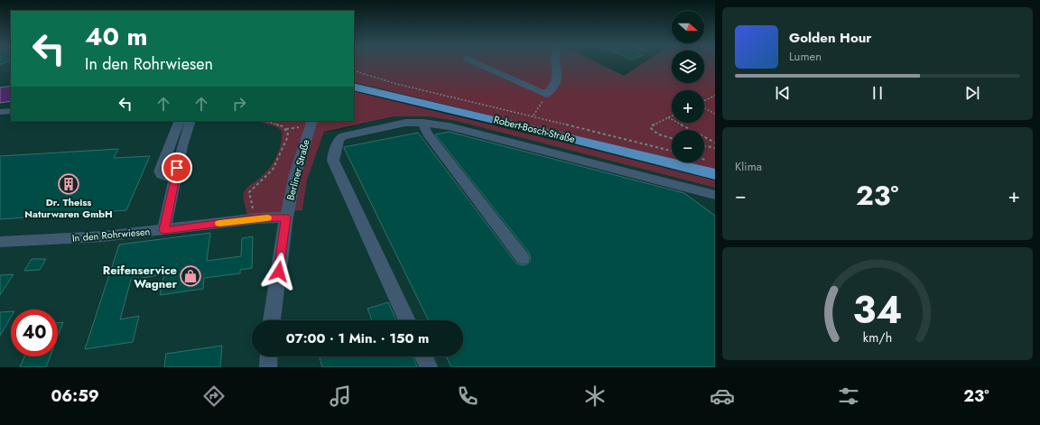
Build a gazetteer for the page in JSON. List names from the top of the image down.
{
  "streets": {
    "main road": ["Robert-Bosch-Straße"],
    "street": ["Berliner Straße", "In den Rohrwiesen"]
  },
  "crossings": [
    ["Berliner Straße", "In den Rohrwiesen"]
  ],
  "places": {
    "building": ["Dr. Theiss Naturwaren GmbH"],
    "shop": ["Reifenservice Wagner"]
  },
  "north": "right",
  "page": {
    "map_buttons": ["+", "−"],
    "turn": ["40 m", "In den Rohrwiesen"],
    "song": ["Golden Hour", "Lumen"],
    "tile": "Klima",
    "heat": ["−", "23°", "+"],
    "limit": "40",
    "trip": "07:00 · 1 Min. · 150 m",
    "tabs": ["06:59", "23°"],
    "gauge": ["34", "km/h"]
  }
}
